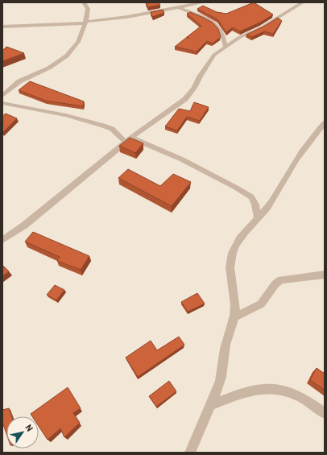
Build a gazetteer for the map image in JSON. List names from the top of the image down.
{
  "north": "top right"
}
